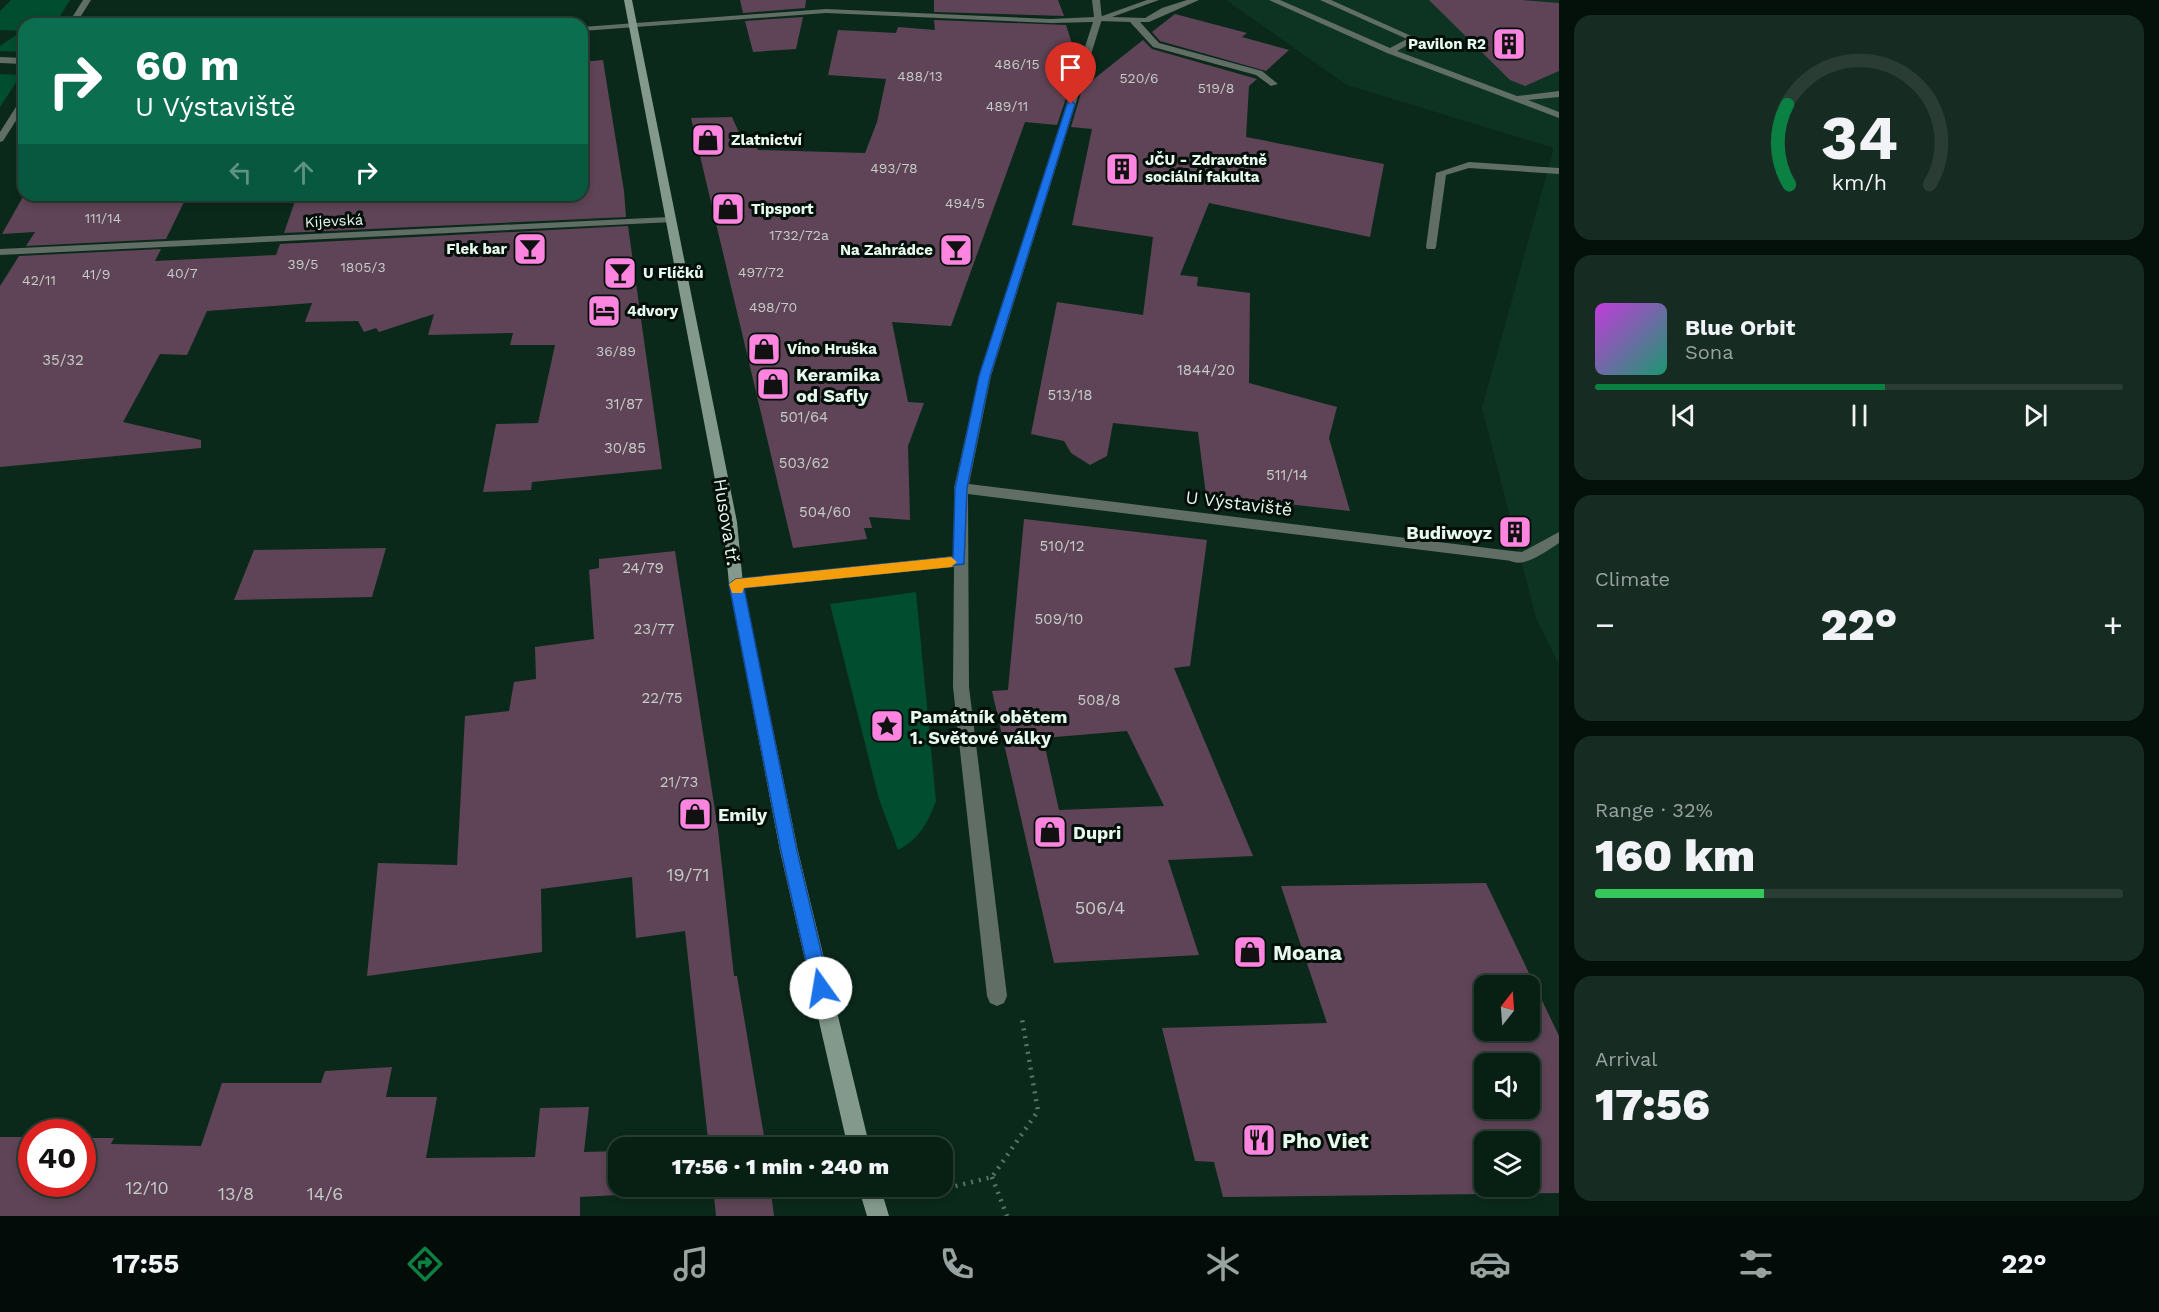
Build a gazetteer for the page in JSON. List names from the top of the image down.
{
  "streets": {
    "street": ["Kijevská", "U Výstaviště", "Husova tř."]
  },
  "crossings": [
    ["Kijevská", "Husova tř."]
  ],
  "places": {
    "building": ["Pavilon R2", "JČU - Zdravotně sociální fakulta", "Budiwoyz"],
    "shop": [
      "Zlatnictví",
      "Tipsport",
      "Víno Hruška",
      "Keramika od Safly",
      "Emily",
      "Dupri",
      "Moana"
    ],
    "bar": ["Flek bar", "Na Zahrádce", "U Flíčků"],
    "hotel": ["4dvory"],
    "place": ["Památník obětem 1. Světové války"],
    "restaurant": ["Pho Viet"]
  },
  "house_numbers": [
    "486/15",
    "488/13",
    "520/6",
    "519/8",
    "489/11",
    "493/78",
    "494/5",
    "111/14",
    "1732/72a",
    "39/5",
    "1805/3",
    "497/72",
    "40/7",
    "41/9",
    "42/11",
    "498/70",
    "36/89",
    "35/32",
    "1844/20",
    "513/18",
    "31/87",
    "501/64",
    "30/85",
    "503/62",
    "511/14",
    "504/60",
    "510/12",
    "24/79",
    "509/10",
    "23/77",
    "22/75",
    "508/8",
    "21/73",
    "19/71",
    "506/4",
    "12/10",
    "13/8",
    "14/6"
  ],
  "north": "top",
  "page": {
    "turn": ["60 m", "U Výstaviště"],
    "song": ["Blue Orbit", "Sona"],
    "tile": [
      "Climate",
      ["Range · 32%", "160 km"],
      ["Arrival", "17:56"]
    ],
    "heat": ["−", "22°", "+"],
    "limit": "40",
    "trip": "17:56 · 1 min · 240 m",
    "tabs": ["17:55", "22°"],
    "gauge": ["34", "km/h"]
  }
}
